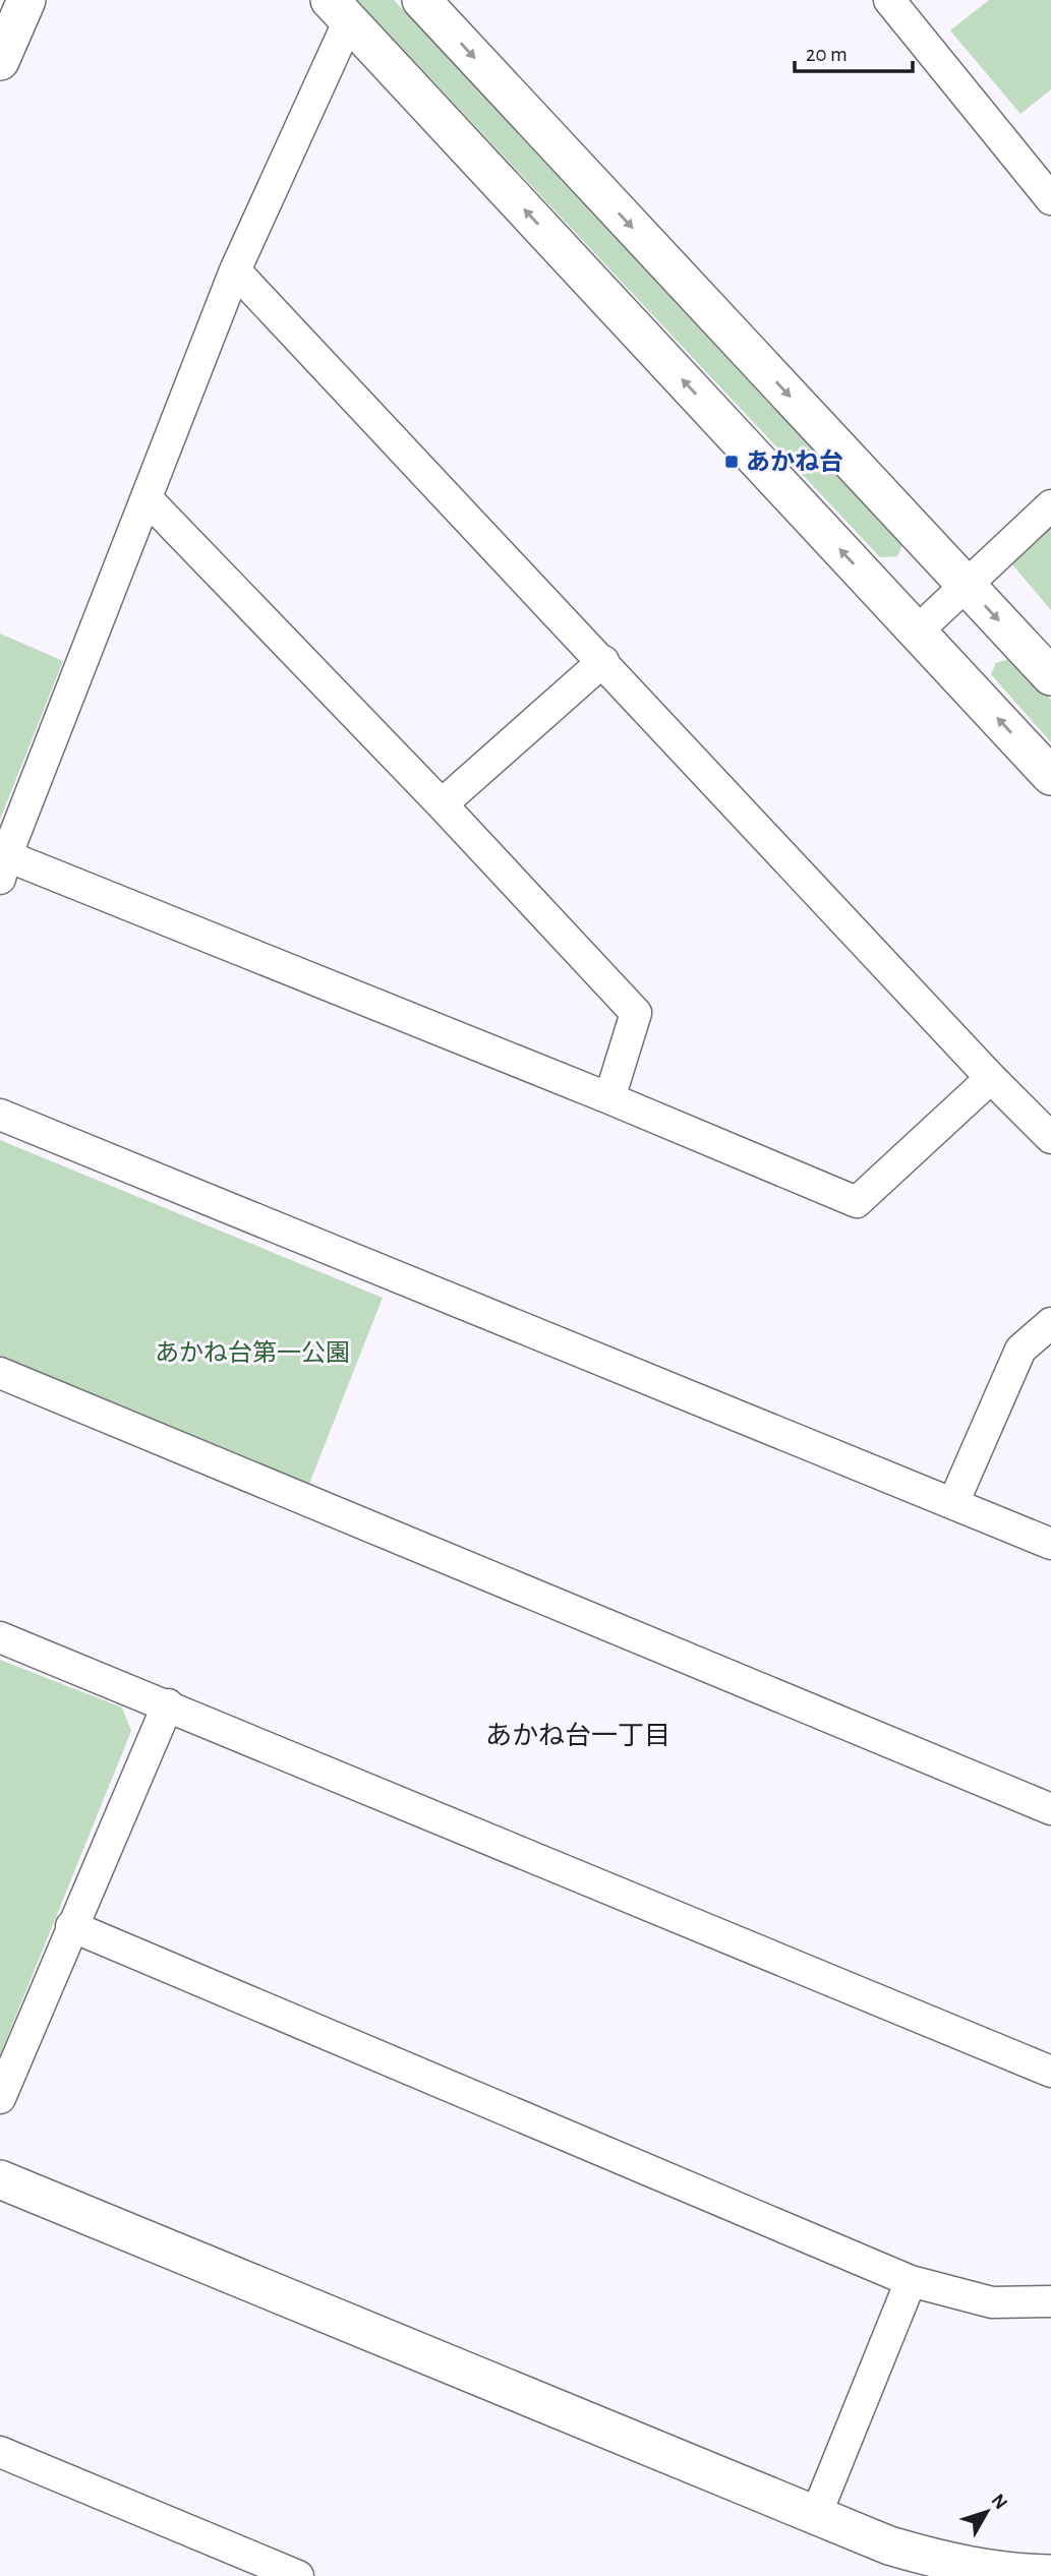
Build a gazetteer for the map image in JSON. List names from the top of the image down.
{
  "districts": ["あかね台一丁目"],
  "parks": ["あかね台第一公園"],
  "places": {
    "transit": ["あかね台"]
  },
  "scale_bar": "20 m",
  "north": "top right"
}
